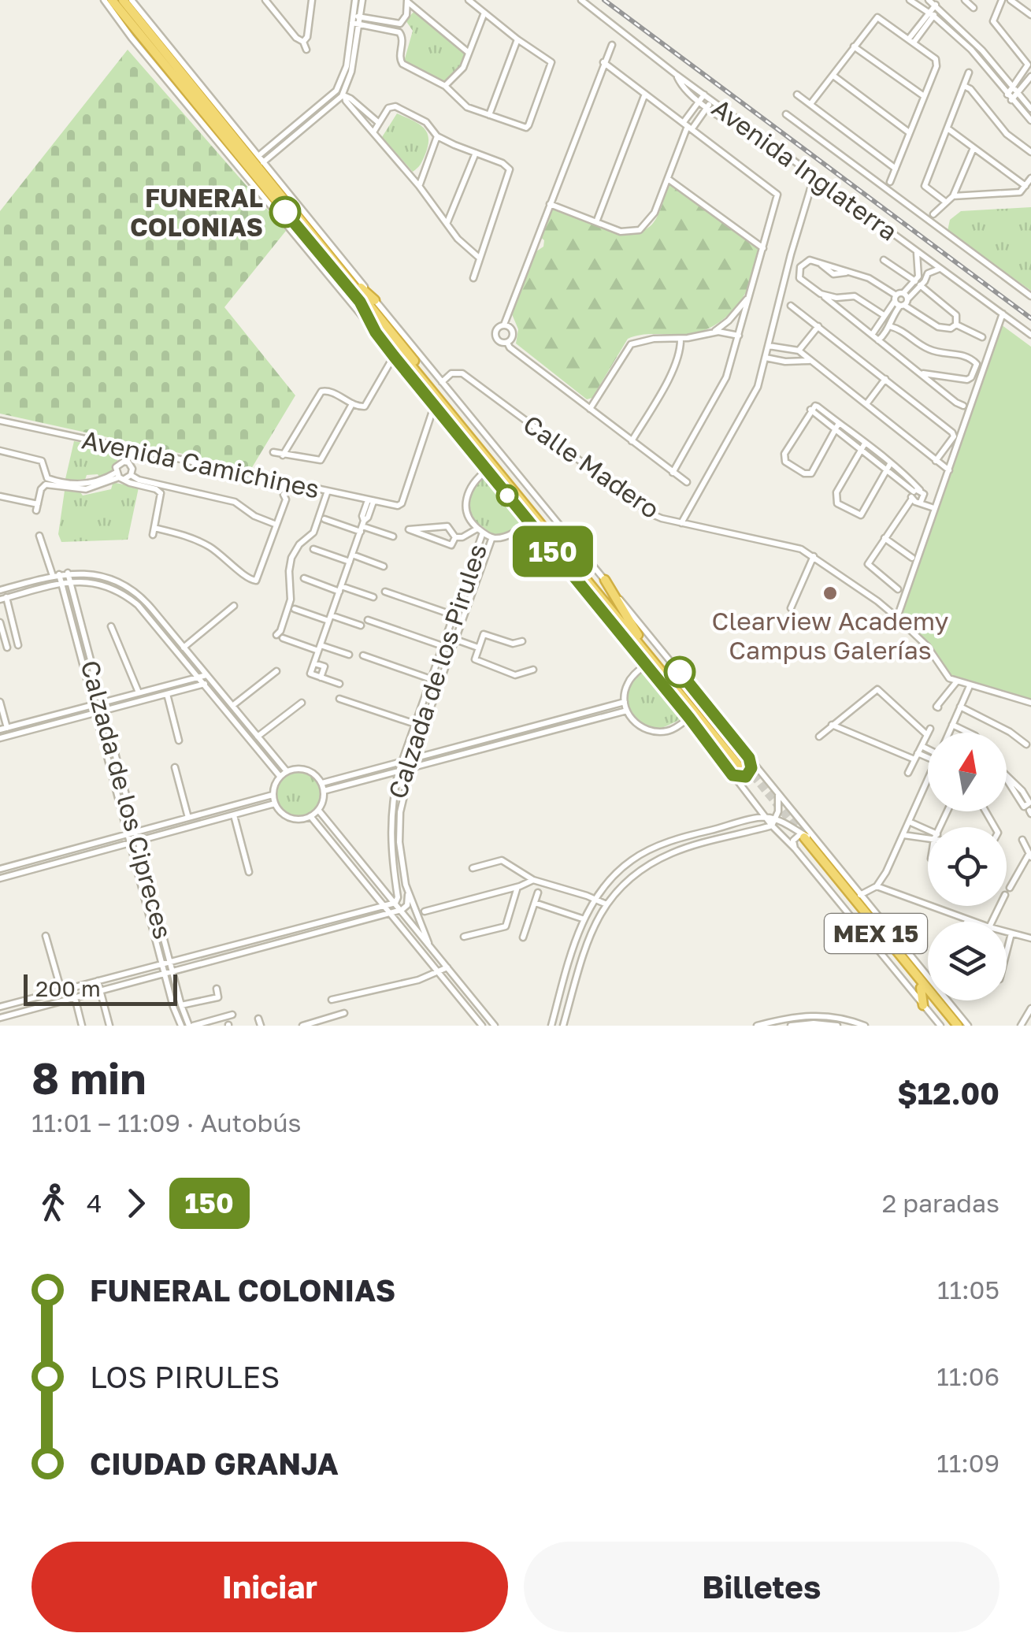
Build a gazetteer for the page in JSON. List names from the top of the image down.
{
  "streets": {
    "highway": ["MEX 15"],
    "street": [
      "Avenida Inglaterra",
      "Avenida Camichines",
      "Calle Madero",
      "Calzada de los Pirules",
      "Calzada de los Cipreces"
    ]
  },
  "places": ["FUNERAL COLONIAS", "Clearview Academy Campus Galerías"],
  "lines": ["bus line 150"],
  "scale_bar": "200 m",
  "north": "top",
  "page": {
    "on_map": "150",
    "scale": "200 m",
    "heading": ["8 min", "11:01 – 11:09 · Autobús", "$12.00"],
    "legs": ["4", "150", "2 paradas"],
    "list": [
      {
        "name": "FUNERAL COLONIAS",
        "value": "11:05"
      },
      {
        "name": "LOS PIRULES",
        "value": "11:06"
      },
      {
        "name": "CIUDAD GRANJA",
        "value": "11:09"
      }
    ],
    "buttons": ["Iniciar", "Billetes"]
  }
}
